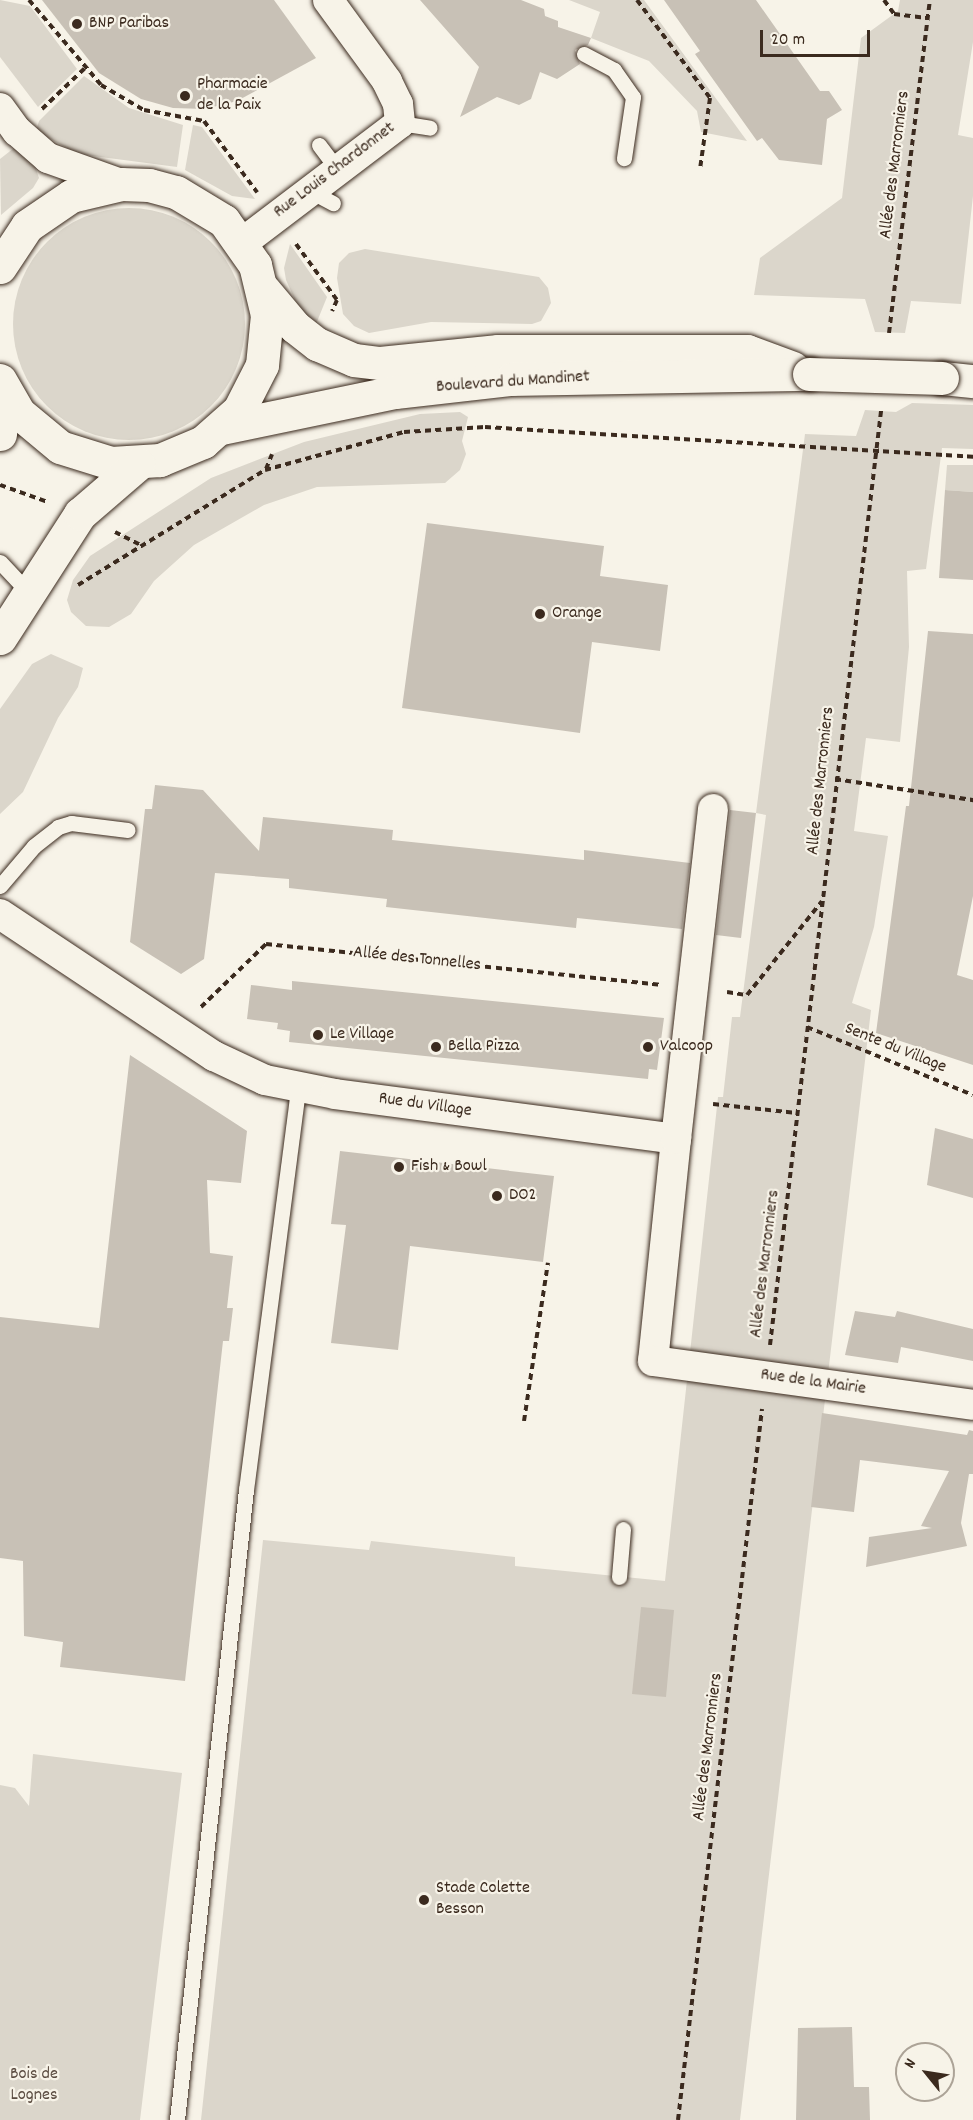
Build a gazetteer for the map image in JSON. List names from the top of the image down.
{
  "streets": {
    "street": [
      "Rue Louis Chardonnet",
      "Boulevard du Mandinet",
      "Rue du Village",
      "Rue de la Mairie"
    ],
    "path": ["Allée des Marronniers", "Allée des Tonnelles", "Sente du Village"]
  },
  "crossings": [
    ["Allée des Marronniers", "Allée des Tonnelles"],
    ["Allée des Marronniers", "Sente du Village"],
    ["Allée des Marronniers", "Rue de la Mairie"],
    ["Allée des Tonnelles", "Rue du Village"],
    ["Rue du Village", "Rue de la Mairie"]
  ],
  "parks": ["Bois de Lognes"],
  "places": [
    "BNP Paribas",
    "Pharmacie de la Paix",
    "Orange",
    "Le Village",
    "Bella Pizza",
    "Valcoop",
    "Fish & Bowl",
    "DO2",
    "Stade Colette Besson"
  ],
  "scale_bar": "20 m",
  "north": "top left"
}
